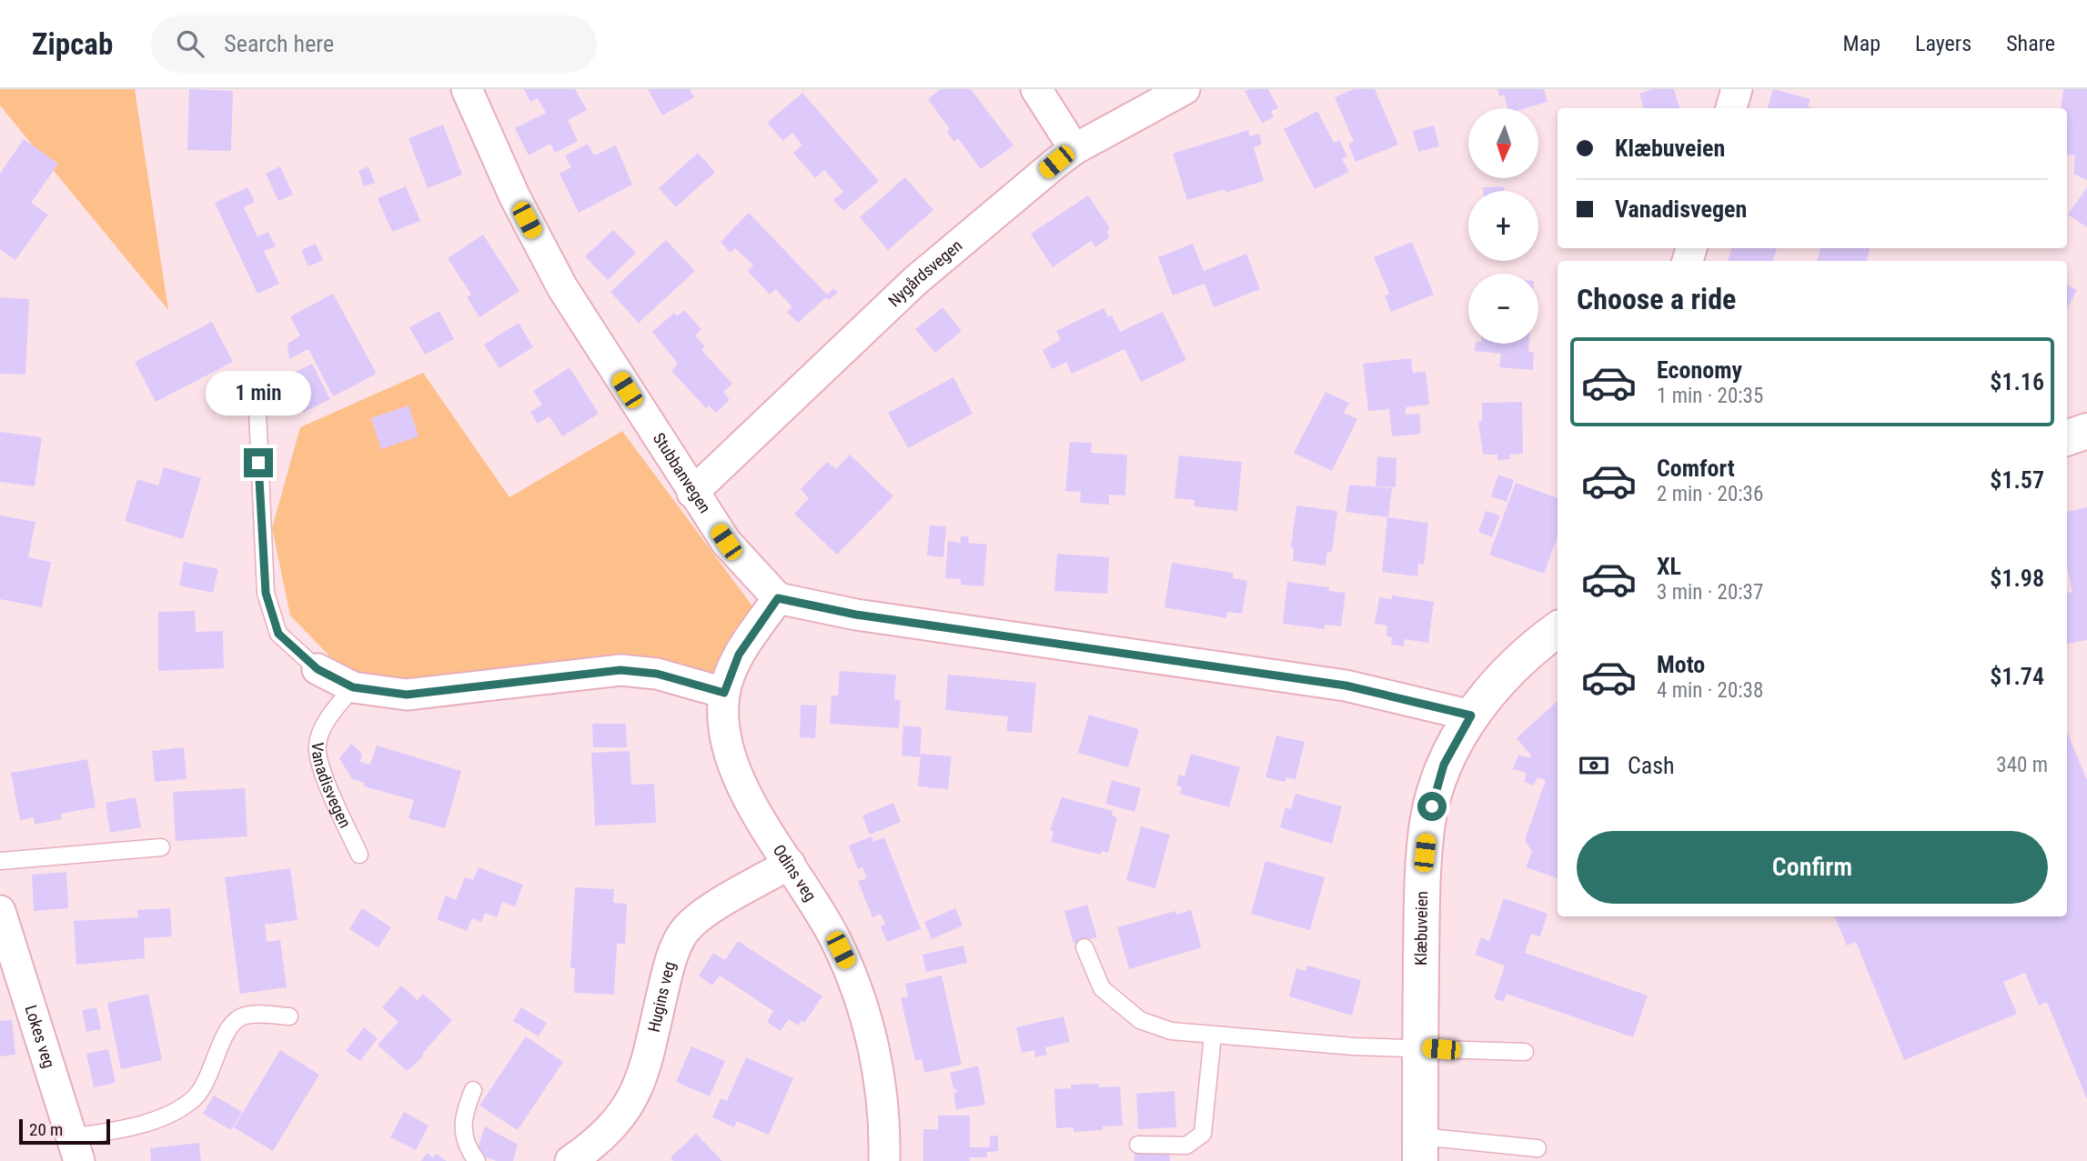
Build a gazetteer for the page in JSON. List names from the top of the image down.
{
  "streets": {
    "street": [
      "Nygårdsvegen",
      "Stubbanvegen",
      "Odins veg",
      "Klæbuveien",
      "Hugins veg",
      "Lokes veg"
    ],
    "lane": ["Vanadisvegen"]
  },
  "crossings": [
    ["Nygårdsvegen", "Stubbanvegen"],
    ["Stubbanvegen", "Odins veg"],
    ["Odins veg", "Hugins veg"]
  ],
  "scale_bar": "20 m",
  "north": "bottom",
  "page": {
    "header": "Zipcab",
    "search": "Search here",
    "nav": ["Map", "Layers", "Share"],
    "map_buttons": ["+", "−"],
    "banner": ["Klæbuveien", "Vanadisvegen"],
    "heading": "Choose a ride",
    "list": [
      {
        "name": "Economy",
        "note": "1 min · 20:35",
        "value": "$1.16"
      },
      {
        "name": "Comfort",
        "note": "2 min · 20:36",
        "value": "$1.57"
      },
      {
        "name": "XL",
        "note": "3 min · 20:37",
        "value": "$1.98"
      },
      {
        "name": "Moto",
        "note": "4 min · 20:38",
        "value": "$1.74"
      }
    ],
    "bubble": "1 min",
    "pay": ["Cash", "340 m"],
    "buttons": "Confirm",
    "scale": "20 m"
  }
}
